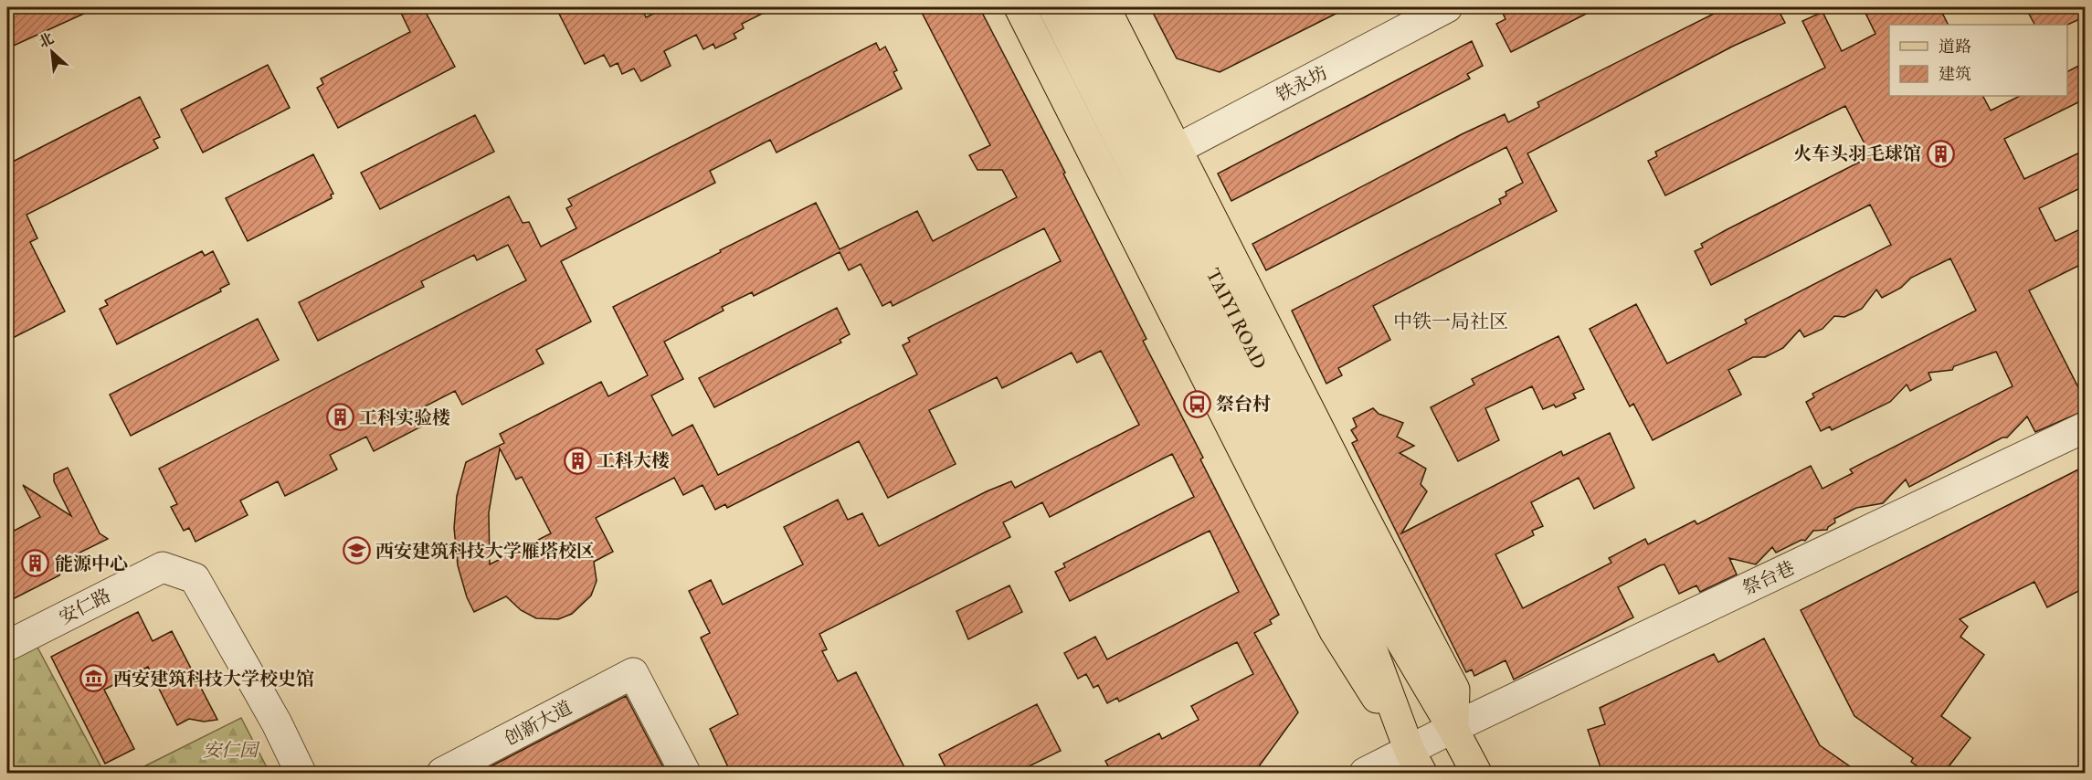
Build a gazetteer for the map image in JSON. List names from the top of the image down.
{
  "streets": {
    "main road": ["TAIYI ROAD"],
    "street": [
      "铁永坊",
      "祭台巷",
      "安仁路",
      "创新大道"
    ]
  },
  "crossings": [
    ["铁永坊", "TAIYI ROAD"],
    ["TAIYI ROAD", "祭台巷"]
  ],
  "districts": ["中铁一局社区"],
  "parks": ["安仁园"],
  "places": {
    "building": [
      "火车头羽毛球馆",
      "工科实验楼",
      "工科大楼",
      "能源中心"
    ],
    "bus stop": ["祭台村"],
    "school or university": ["西安建筑科技大学雁塔校区"],
    "museum": ["西安建筑科技大学校史馆"]
  },
  "legend": ["道路", "建筑"],
  "north": "top left"
}
